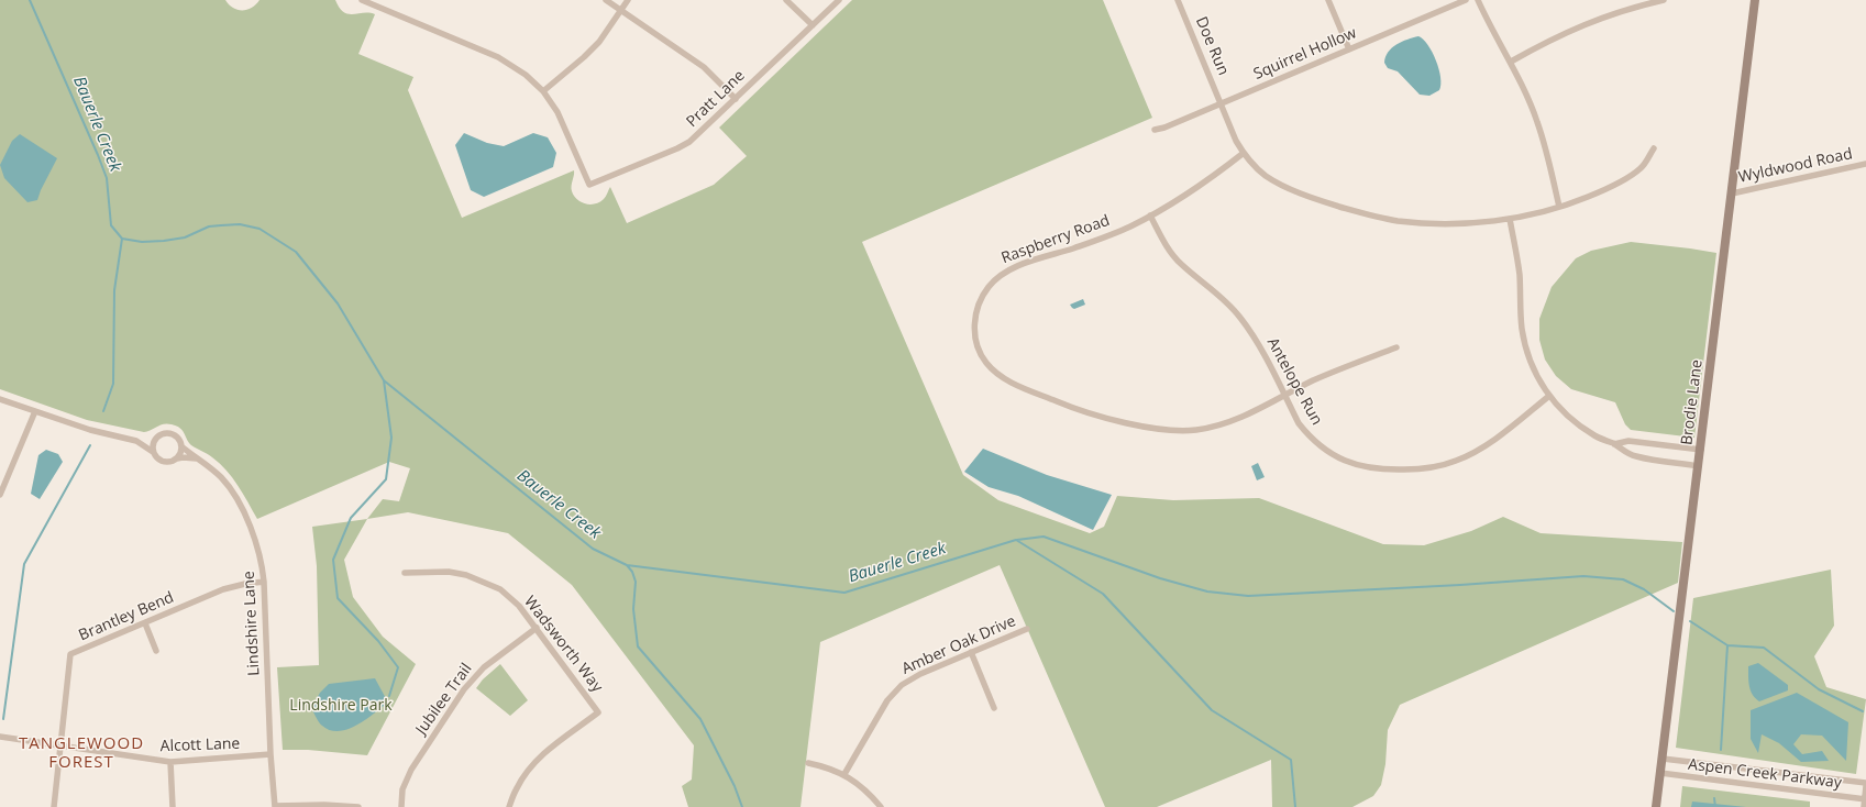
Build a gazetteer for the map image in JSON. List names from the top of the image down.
{
  "streets": {
    "main road": ["Brodie Lane"],
    "street": [
      "Doe Run",
      "Squirrel Hollow",
      "Pratt Lane",
      "Wyldwood Road",
      "Raspberry Road",
      "Antelope Run",
      "Brantley Bend",
      "Lindshire Lane",
      "Wadsworth Way",
      "Amber Oak Drive",
      "Jubilee Trail",
      "Alcott Lane",
      "Aspen Creek Parkway"
    ]
  },
  "crossings": [
    ["Doe Run", "Squirrel Hollow"],
    ["Doe Run", "Raspberry Road"],
    ["Wyldwood Road", "Brodie Lane"],
    ["Raspberry Road", "Antelope Run"],
    ["Brodie Lane", "Aspen Creek Parkway"],
    ["Brantley Bend", "Lindshire Lane"],
    ["Brantley Bend", "Alcott Lane"],
    ["Lindshire Lane", "Alcott Lane"],
    ["Wadsworth Way", "Jubilee Trail"]
  ],
  "districts": ["TANGLEWOOD FOREST"],
  "water": ["Bauerle Creek"],
  "parks": ["Lindshire Park"]
}
